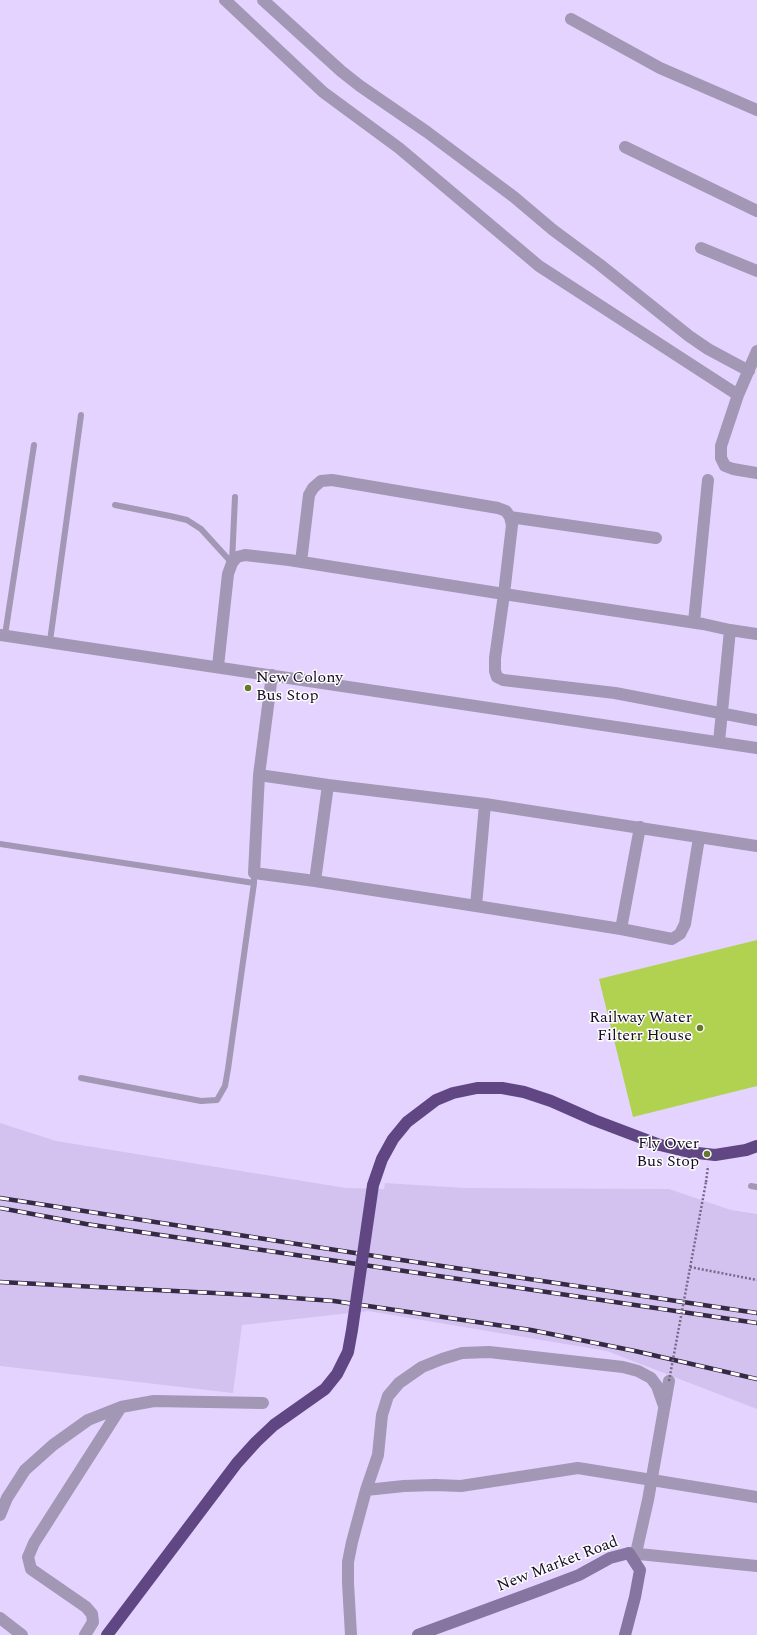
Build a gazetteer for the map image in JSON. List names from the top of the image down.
{
  "streets": {
    "street": ["New Market Road"]
  },
  "places": ["New Colony Bus Stop", "Railway Water Filterr House", "Fly Over Bus Stop"]
}
